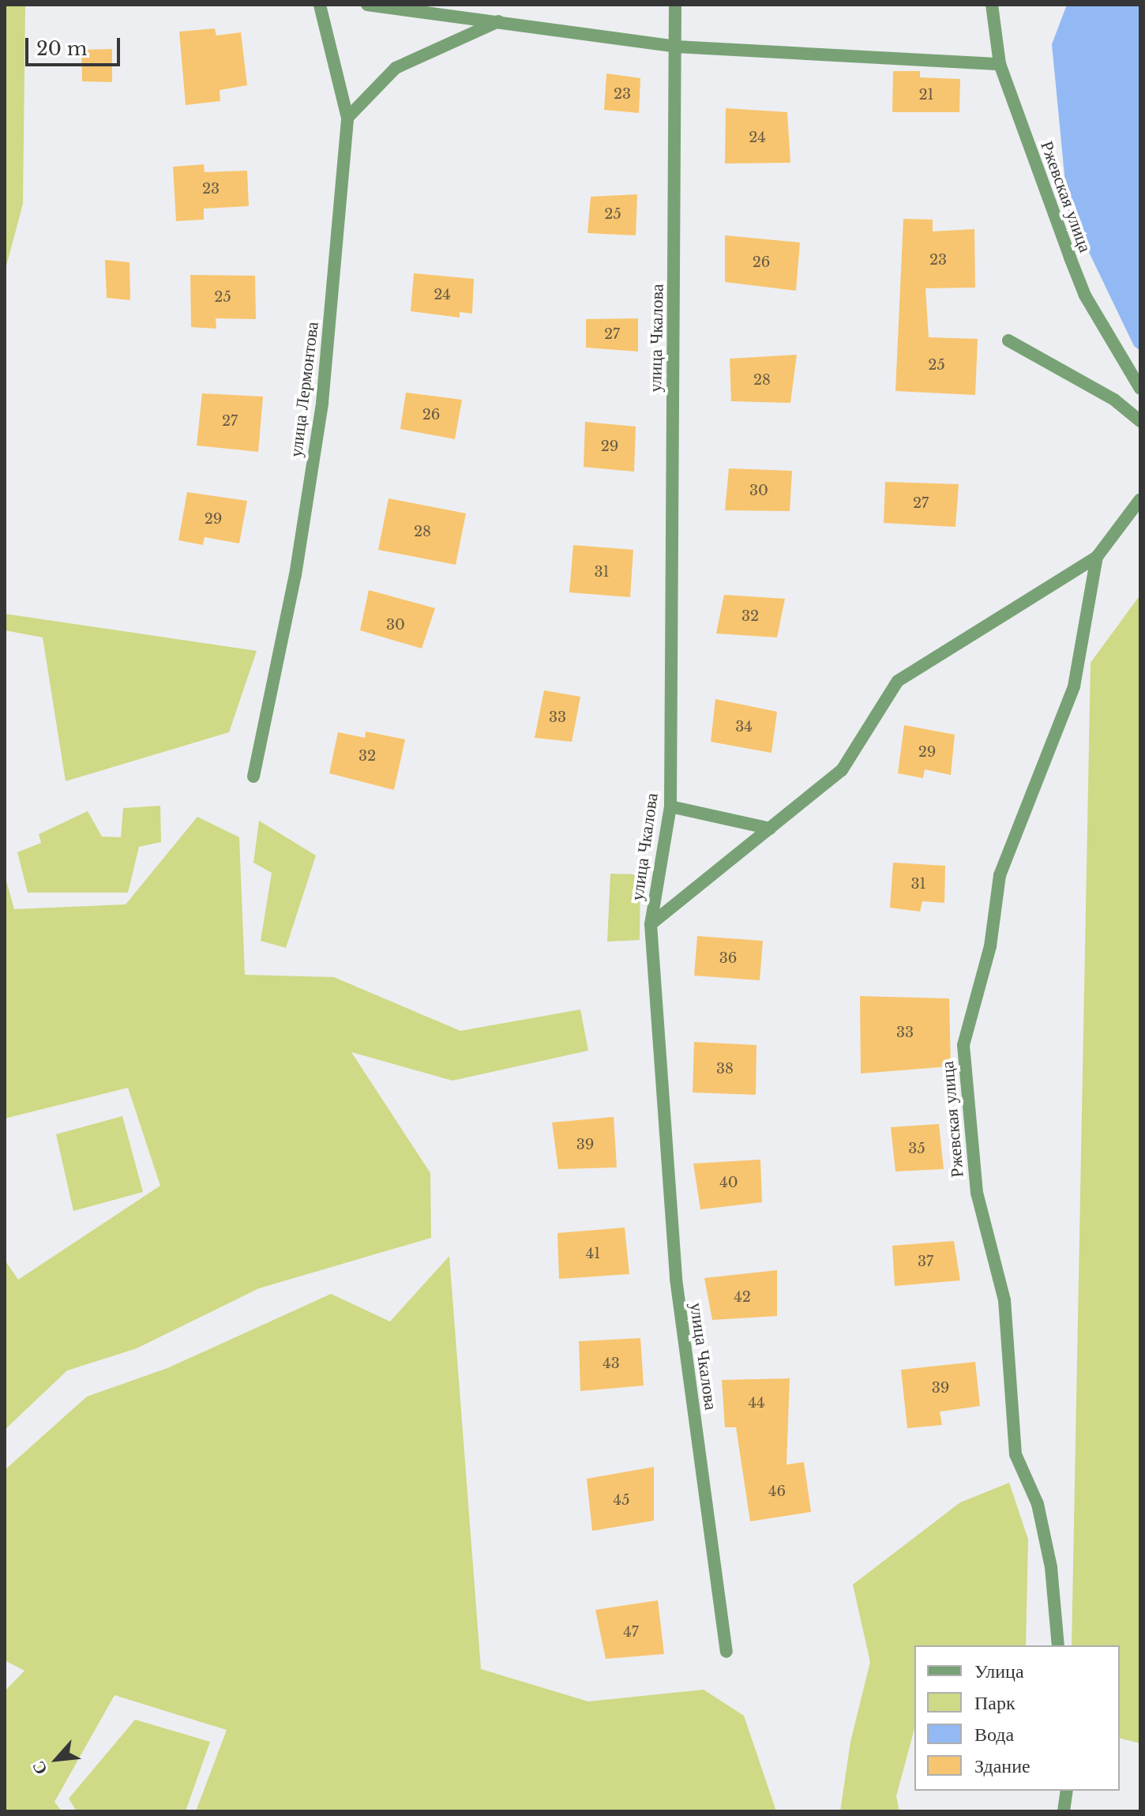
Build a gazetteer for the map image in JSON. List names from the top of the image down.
{
  "streets": {
    "street": ["Ржевская улица", "улица Чкалова", "улица Лермонтова"]
  },
  "house_numbers": [
    "23",
    "21",
    "24",
    "23",
    "25",
    "23",
    "26",
    "24",
    "25",
    "27",
    "25",
    "28",
    "26",
    "27",
    "29",
    "30",
    "27",
    "29",
    "28",
    "31",
    "32",
    "30",
    "33",
    "34",
    "29",
    "32",
    "31",
    "36",
    "33",
    "38",
    "39",
    "35",
    "40",
    "41",
    "37",
    "42",
    "43",
    "39",
    "44",
    "46",
    "45",
    "47"
  ],
  "legend": [
    "Улица",
    "Парк",
    "Вода",
    "Здание"
  ],
  "scale_bar": "20 m",
  "north": "bottom left"
}
